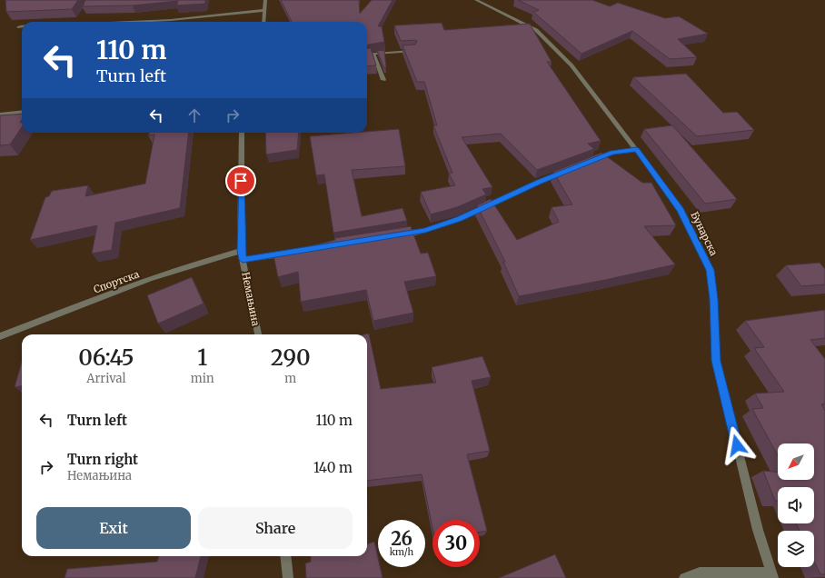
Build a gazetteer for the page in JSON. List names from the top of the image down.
{
  "streets": {
    "street": ["Бунарска", "Спортска", "Немањина"]
  },
  "crossings": [
    ["Спортска", "Немањина"]
  ],
  "north": "bottom left",
  "page": {
    "turn": ["110 m", "Turn left"],
    "eta": [
      "06:45",
      "Arrival",
      "1",
      "min",
      "290",
      "m"
    ],
    "list": [
      {
        "name": "Turn left",
        "value": "110 m"
      },
      {
        "name": "Turn right",
        "note": "Немањина",
        "value": "140 m"
      }
    ],
    "buttons": ["Exit", "Share"],
    "speed": "26 km/h",
    "limit": "30"
  }
}
